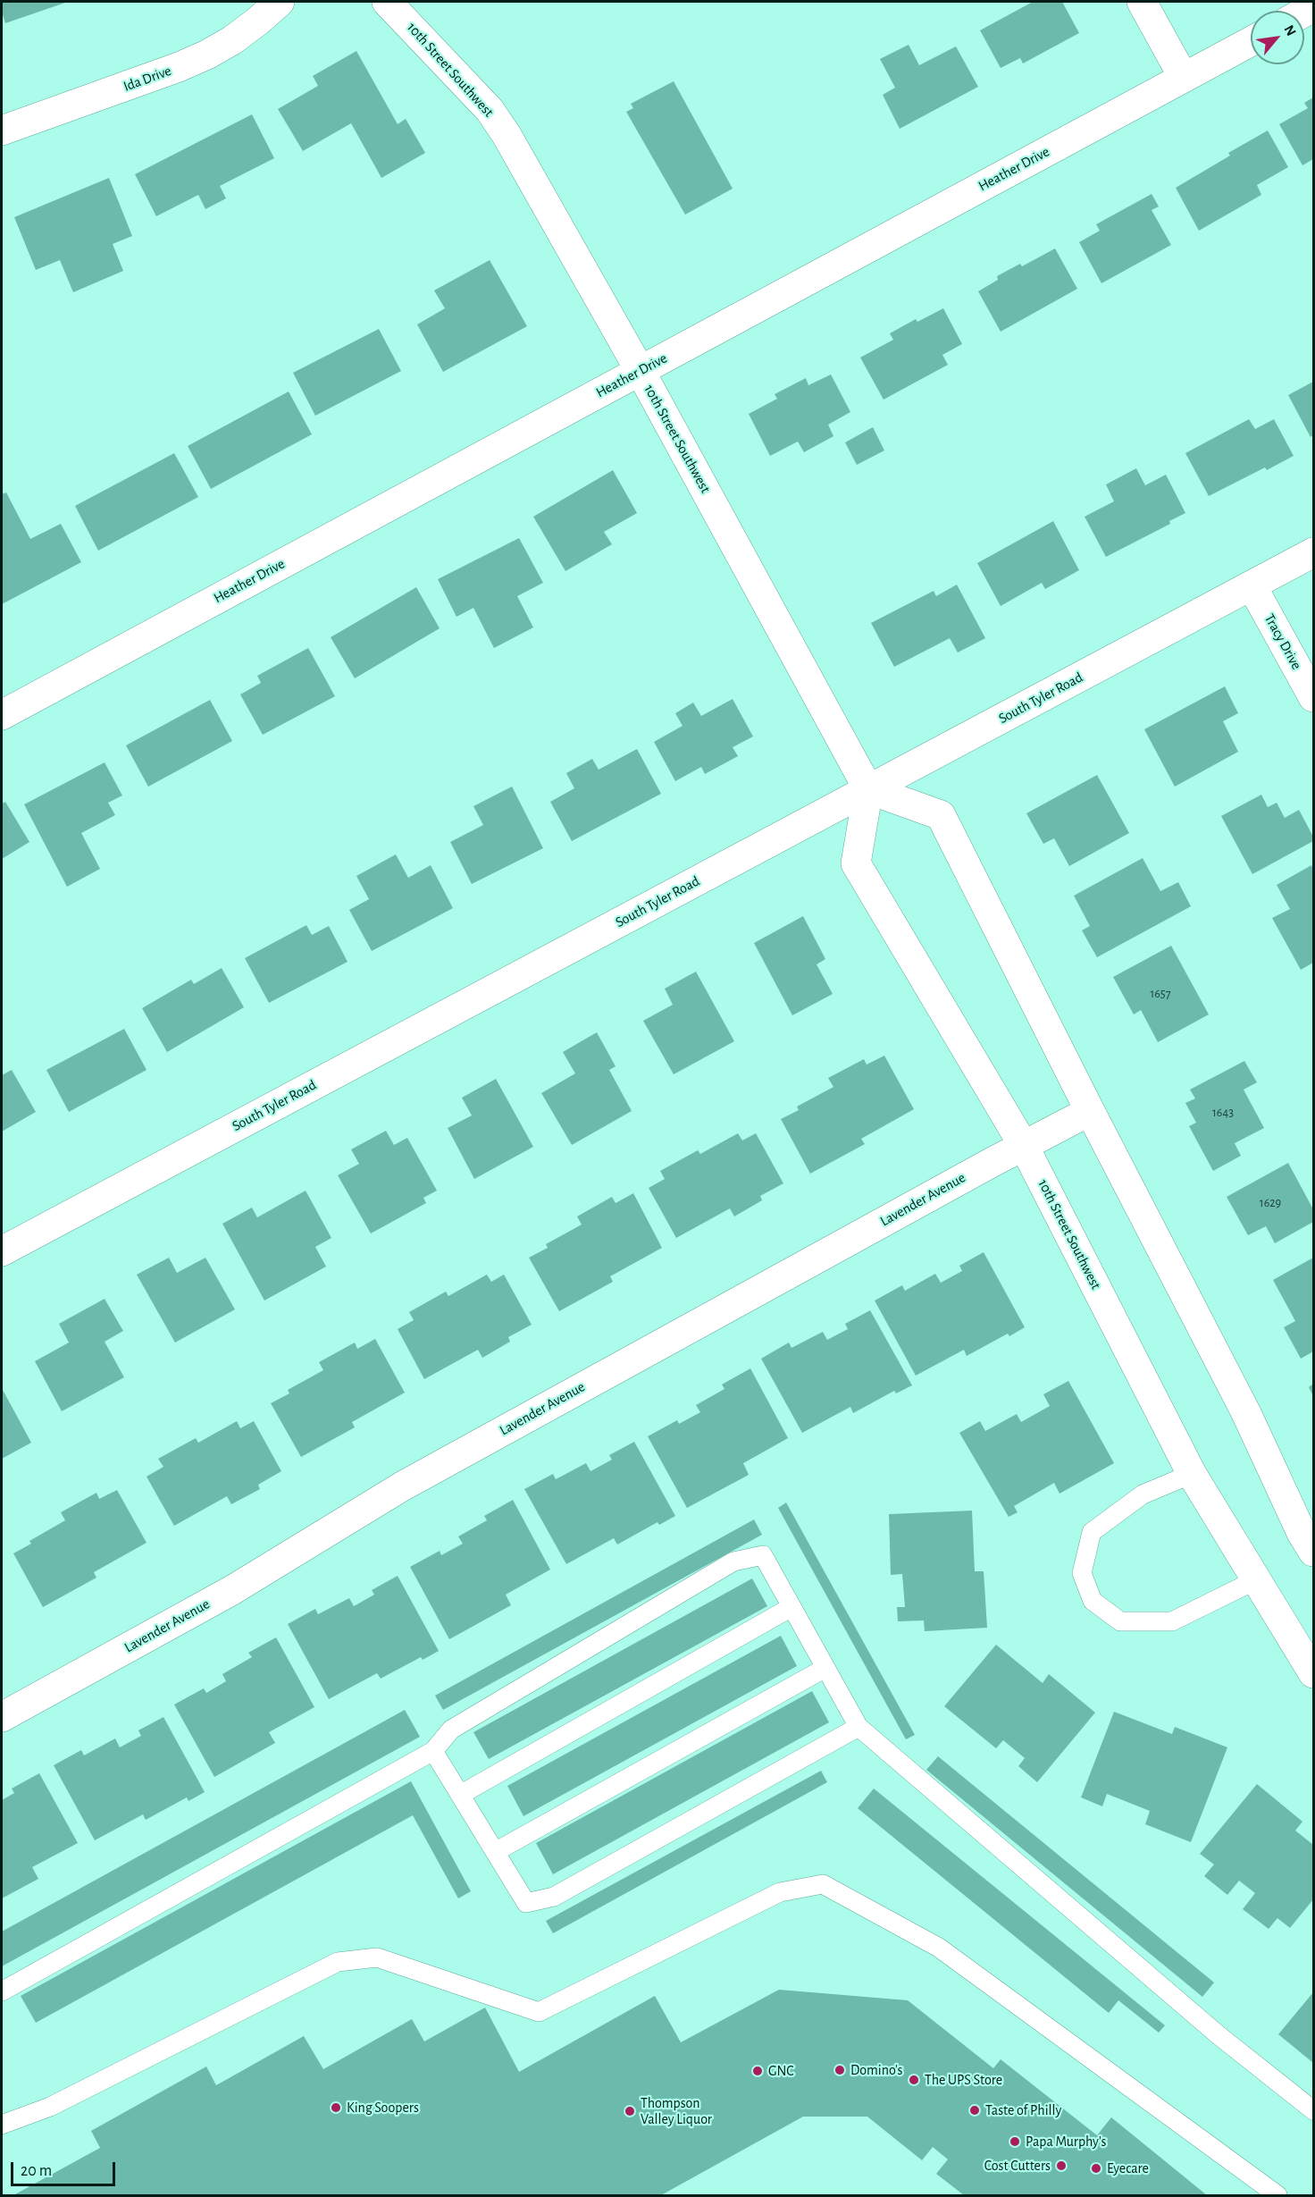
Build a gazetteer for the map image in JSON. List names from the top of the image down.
{
  "streets": {
    "street": [
      "10th Street Southwest",
      "Ida Drive",
      "Heather Drive",
      "Tracy Drive",
      "South Tyler Road",
      "Lavender Avenue"
    ]
  },
  "crossings": [
    ["10th Street Southwest", "Heather Drive"],
    ["10th Street Southwest", "South Tyler Road"],
    ["10th Street Southwest", "Lavender Avenue"],
    ["Tracy Drive", "South Tyler Road"]
  ],
  "places": [
    "Domino's",
    "GNC",
    "The UPS Store",
    "King Soopers",
    "Taste of Philly",
    "Thompson Valley Liquor",
    "Papa Murphy's",
    "Cost Cutters",
    "Eyecare"
  ],
  "house_numbers": ["1657", "1643", "1629"],
  "scale_bar": "20 m",
  "north": "top right"
}
